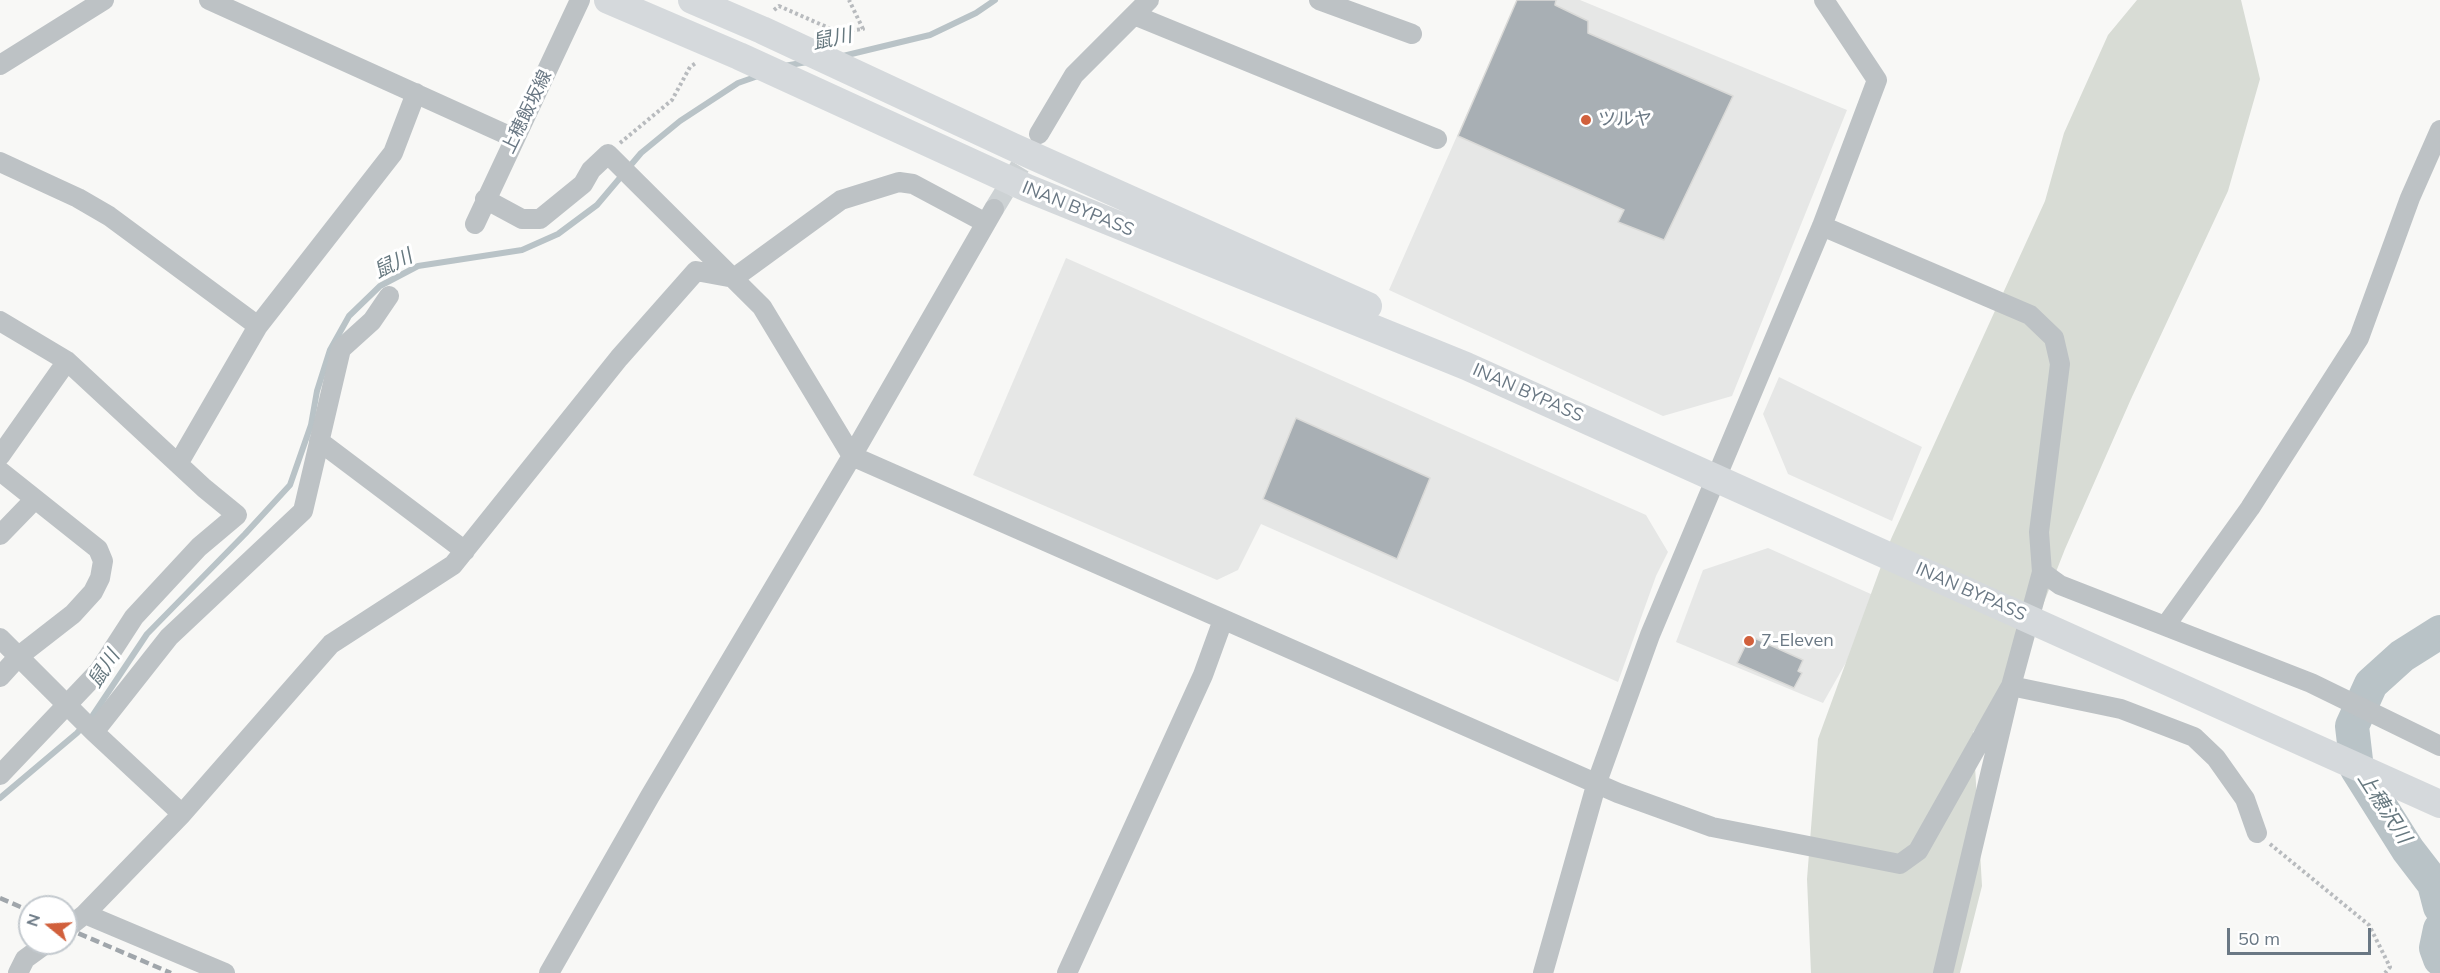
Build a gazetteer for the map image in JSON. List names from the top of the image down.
{
  "streets": {
    "highway": ["INAN BYPASS"],
    "street": ["上穂飯坂線"]
  },
  "water": ["鼠川", "上穂沢川"],
  "places": ["ツルヤ", "7-Eleven"],
  "scale_bar": "50 m",
  "north": "left"
}
